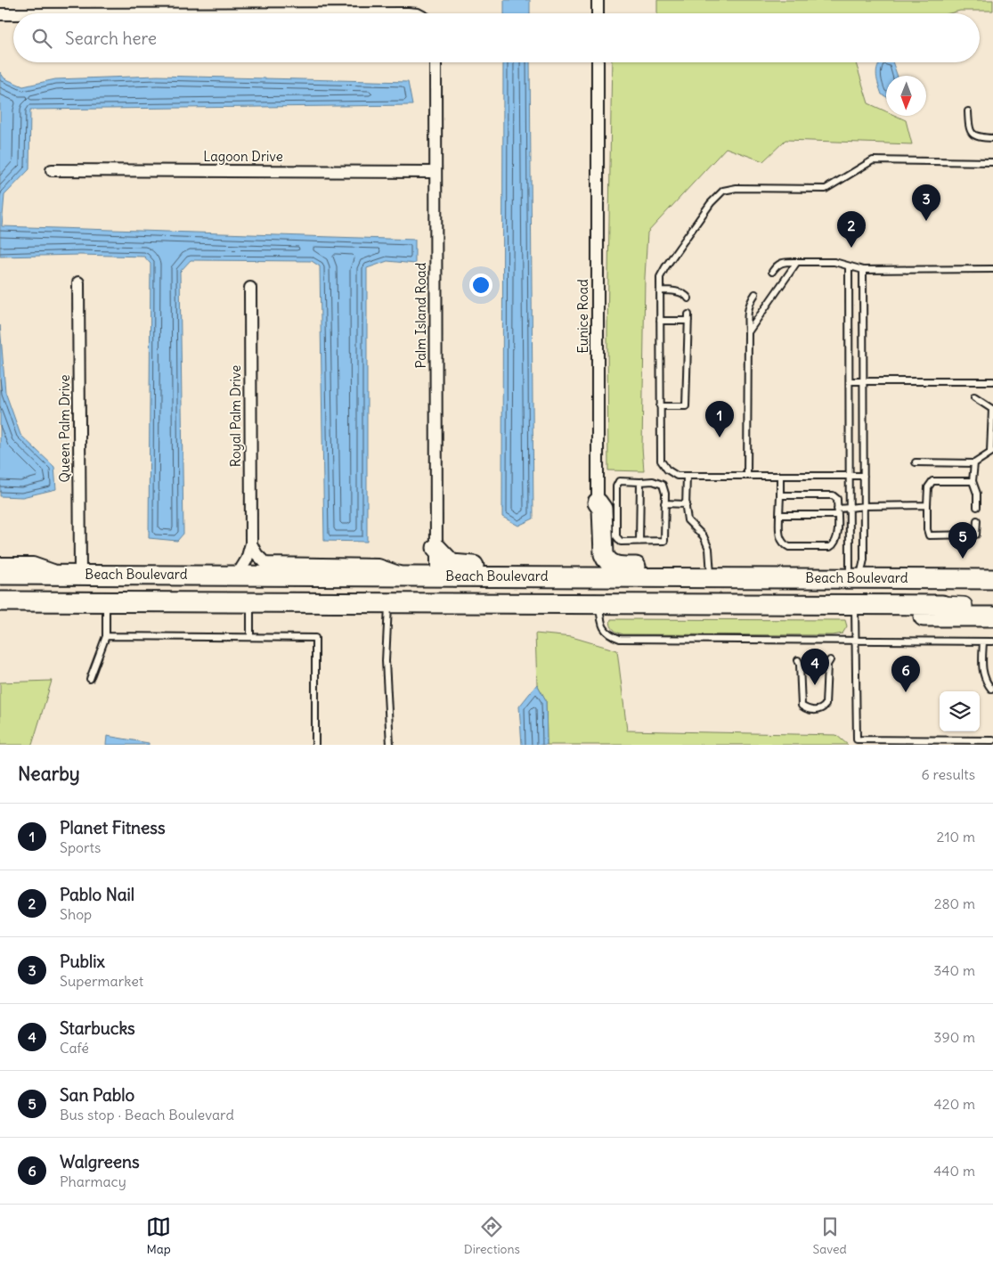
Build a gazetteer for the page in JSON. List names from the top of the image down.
{
  "streets": {
    "highway": ["Beach Boulevard"],
    "street": [
      "Lagoon Drive",
      "Palm Island Road",
      "Eunice Road",
      "Royal Palm Drive",
      "Queen Palm Drive"
    ]
  },
  "crossings": [
    ["Lagoon Drive", "Palm Island Road"],
    ["Palm Island Road", "Beach Boulevard"],
    ["Eunice Road", "Beach Boulevard"],
    ["Royal Palm Drive", "Beach Boulevard"],
    ["Queen Palm Drive", "Beach Boulevard"]
  ],
  "north": "bottom",
  "page": {
    "search": "Search here",
    "pins": [
      "3",
      "2",
      "1",
      "5",
      "4",
      "6"
    ],
    "heading": ["Nearby", "6 results"],
    "list": [
      {
        "mark": "1",
        "name": "Planet Fitness",
        "note": "Sports",
        "value": "210 m"
      },
      {
        "mark": "2",
        "name": "Pablo Nail",
        "note": "Shop",
        "value": "280 m"
      },
      {
        "mark": "3",
        "name": "Publix",
        "note": "Supermarket",
        "value": "340 m"
      },
      {
        "mark": "4",
        "name": "Starbucks",
        "note": "Café",
        "value": "390 m"
      },
      {
        "mark": "5",
        "name": "San Pablo",
        "note": "Bus stop · Beach Boulevard",
        "value": "420 m"
      },
      {
        "mark": "6",
        "name": "Walgreens",
        "note": "Pharmacy",
        "value": "440 m"
      }
    ],
    "nav": ["Map", "Directions", "Saved"]
  }
}
